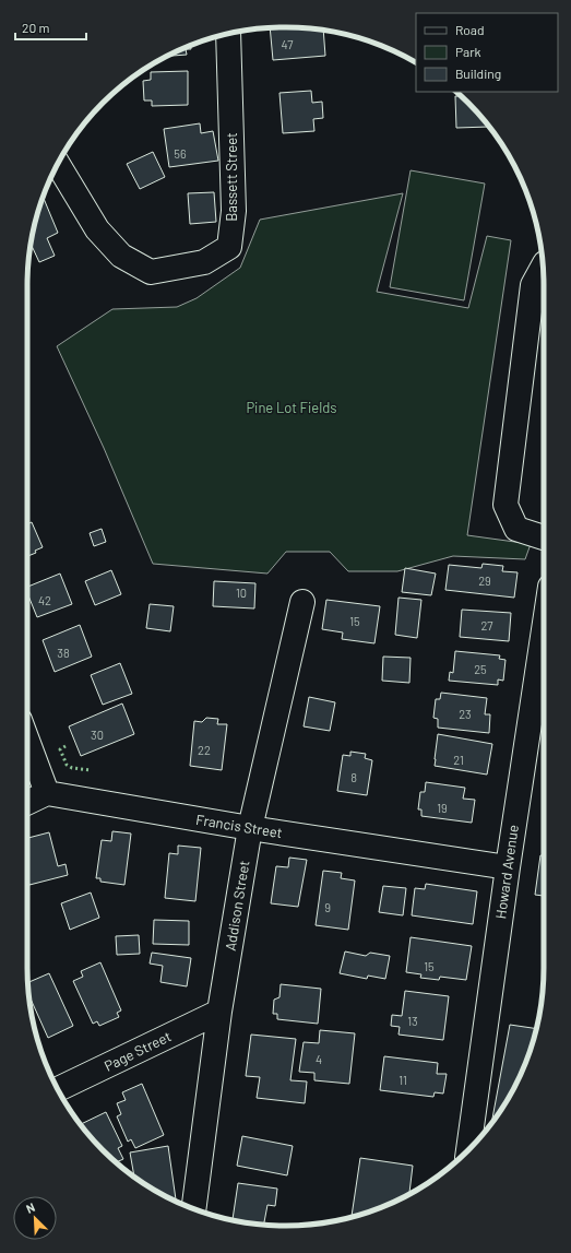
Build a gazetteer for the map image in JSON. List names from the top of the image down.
{
  "streets": {
    "street": [
      "Bassett Street",
      "Francis Street",
      "Howard Avenue",
      "Addison Street",
      "Page Street"
    ]
  },
  "crossings": [
    ["Francis Street", "Howard Avenue"],
    ["Francis Street", "Addison Street"],
    ["Addison Street", "Page Street"]
  ],
  "parks": ["Pine Lot Fields"],
  "house_numbers": [
    "47",
    "56",
    "29",
    "10",
    "42",
    "15",
    "27",
    "38",
    "25",
    "23",
    "30",
    "22",
    "21",
    "8",
    "19",
    "9",
    "15",
    "13",
    "4",
    "11"
  ],
  "legend": ["Road", "Park", "Building"],
  "scale_bar": "20 m",
  "north": "top left"
}
